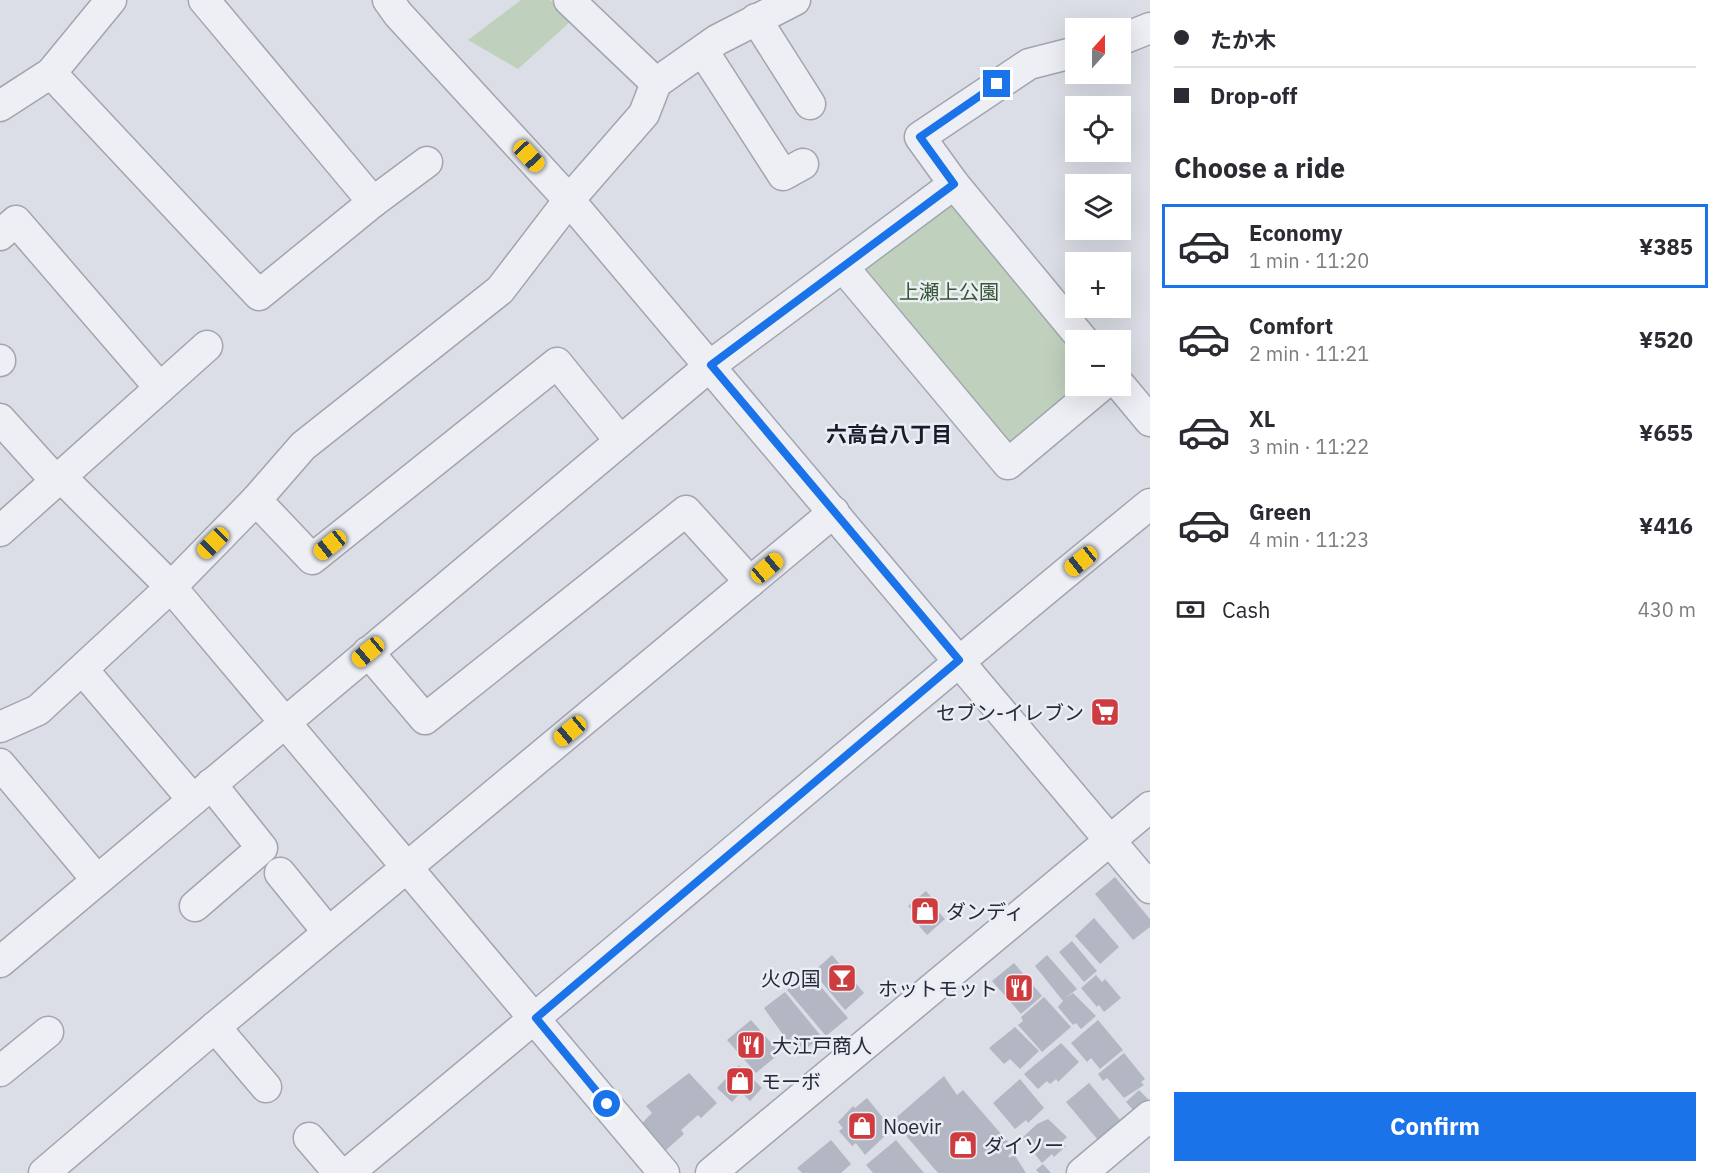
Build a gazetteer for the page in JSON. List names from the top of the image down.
{
  "districts": ["六高台八丁目"],
  "parks": ["上瀬上公園"],
  "places": {
    "supermarket": ["セブン-イレブン"],
    "shop": [
      "ダンディ",
      "モーボ",
      "Noevir",
      "ダイソー"
    ],
    "bar": ["火の国"],
    "restaurant": ["ホットモット", "大江戸商人"]
  },
  "north": "top",
  "page": {
    "banner": ["たか木", "Drop-off"],
    "map_buttons": ["+", "−"],
    "heading": "Choose a ride",
    "list": [
      {
        "name": "Economy",
        "note": "1 min · 11:20",
        "value": "¥385"
      },
      {
        "name": "Comfort",
        "note": "2 min · 11:21",
        "value": "¥520"
      },
      {
        "name": "XL",
        "note": "3 min · 11:22",
        "value": "¥655"
      },
      {
        "name": "Green",
        "note": "4 min · 11:23",
        "value": "¥416"
      }
    ],
    "pay": ["Cash", "430 m"],
    "buttons": "Confirm"
  }
}
